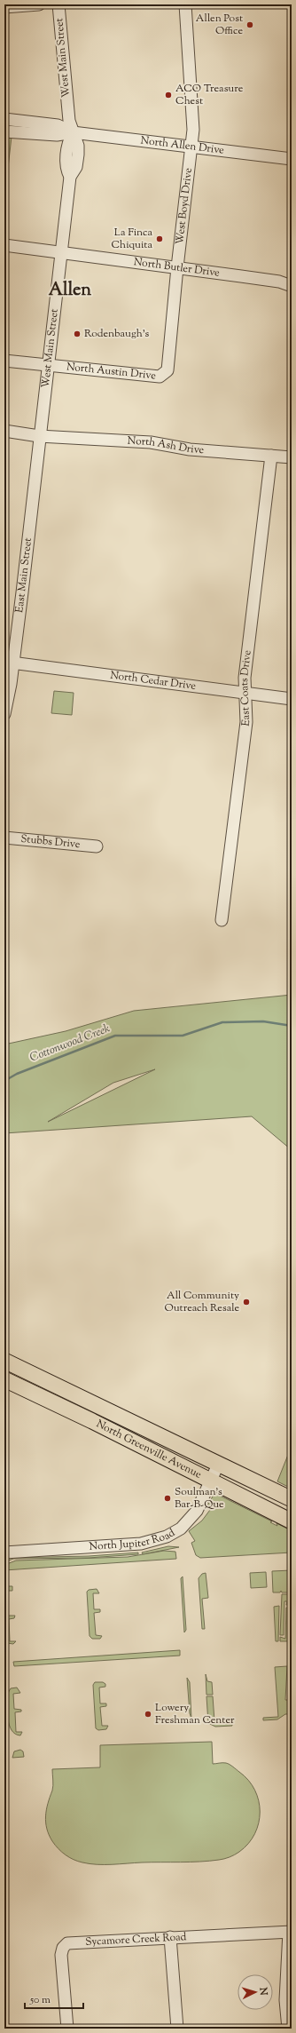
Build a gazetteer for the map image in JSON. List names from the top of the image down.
{
  "streets": {
    "main road": ["North Greenville Avenue"],
    "street": [
      "West Main Street",
      "North Allen Drive",
      "West Boyd Drive",
      "North Butler Drive",
      "North Austin Drive",
      "North Ash Drive",
      "East Main Street",
      "North Cedar Drive",
      "East Coats Drive",
      "Stubbs Drive",
      "North Jupiter Road",
      "Sycamore Creek Road"
    ]
  },
  "crossings": [
    ["West Main Street", "North Allen Drive"],
    ["West Main Street", "North Butler Drive"],
    ["West Main Street", "North Austin Drive"],
    ["West Main Street", "North Ash Drive"],
    ["West Main Street", "East Main Street"],
    ["North Allen Drive", "West Boyd Drive"],
    ["West Boyd Drive", "North Butler Drive"],
    ["West Boyd Drive", "North Austin Drive"],
    ["North Ash Drive", "East Main Street"],
    ["North Ash Drive", "East Coats Drive"],
    ["East Main Street", "North Cedar Drive"],
    ["North Cedar Drive", "East Coats Drive"],
    ["North Greenville Avenue", "North Jupiter Road"]
  ],
  "districts": ["Allen"],
  "water": ["Cottonwood Creek"],
  "places": [
    "Allen Post Office",
    "ACO Treasure Chest",
    "La Finca Chiquita",
    "Rodenbaugh's",
    "All Community Outreach Resale",
    "Soulman's Bar-B-Que",
    "Lowery Freshman Center"
  ],
  "scale_bar": "50 m",
  "north": "right"
}
